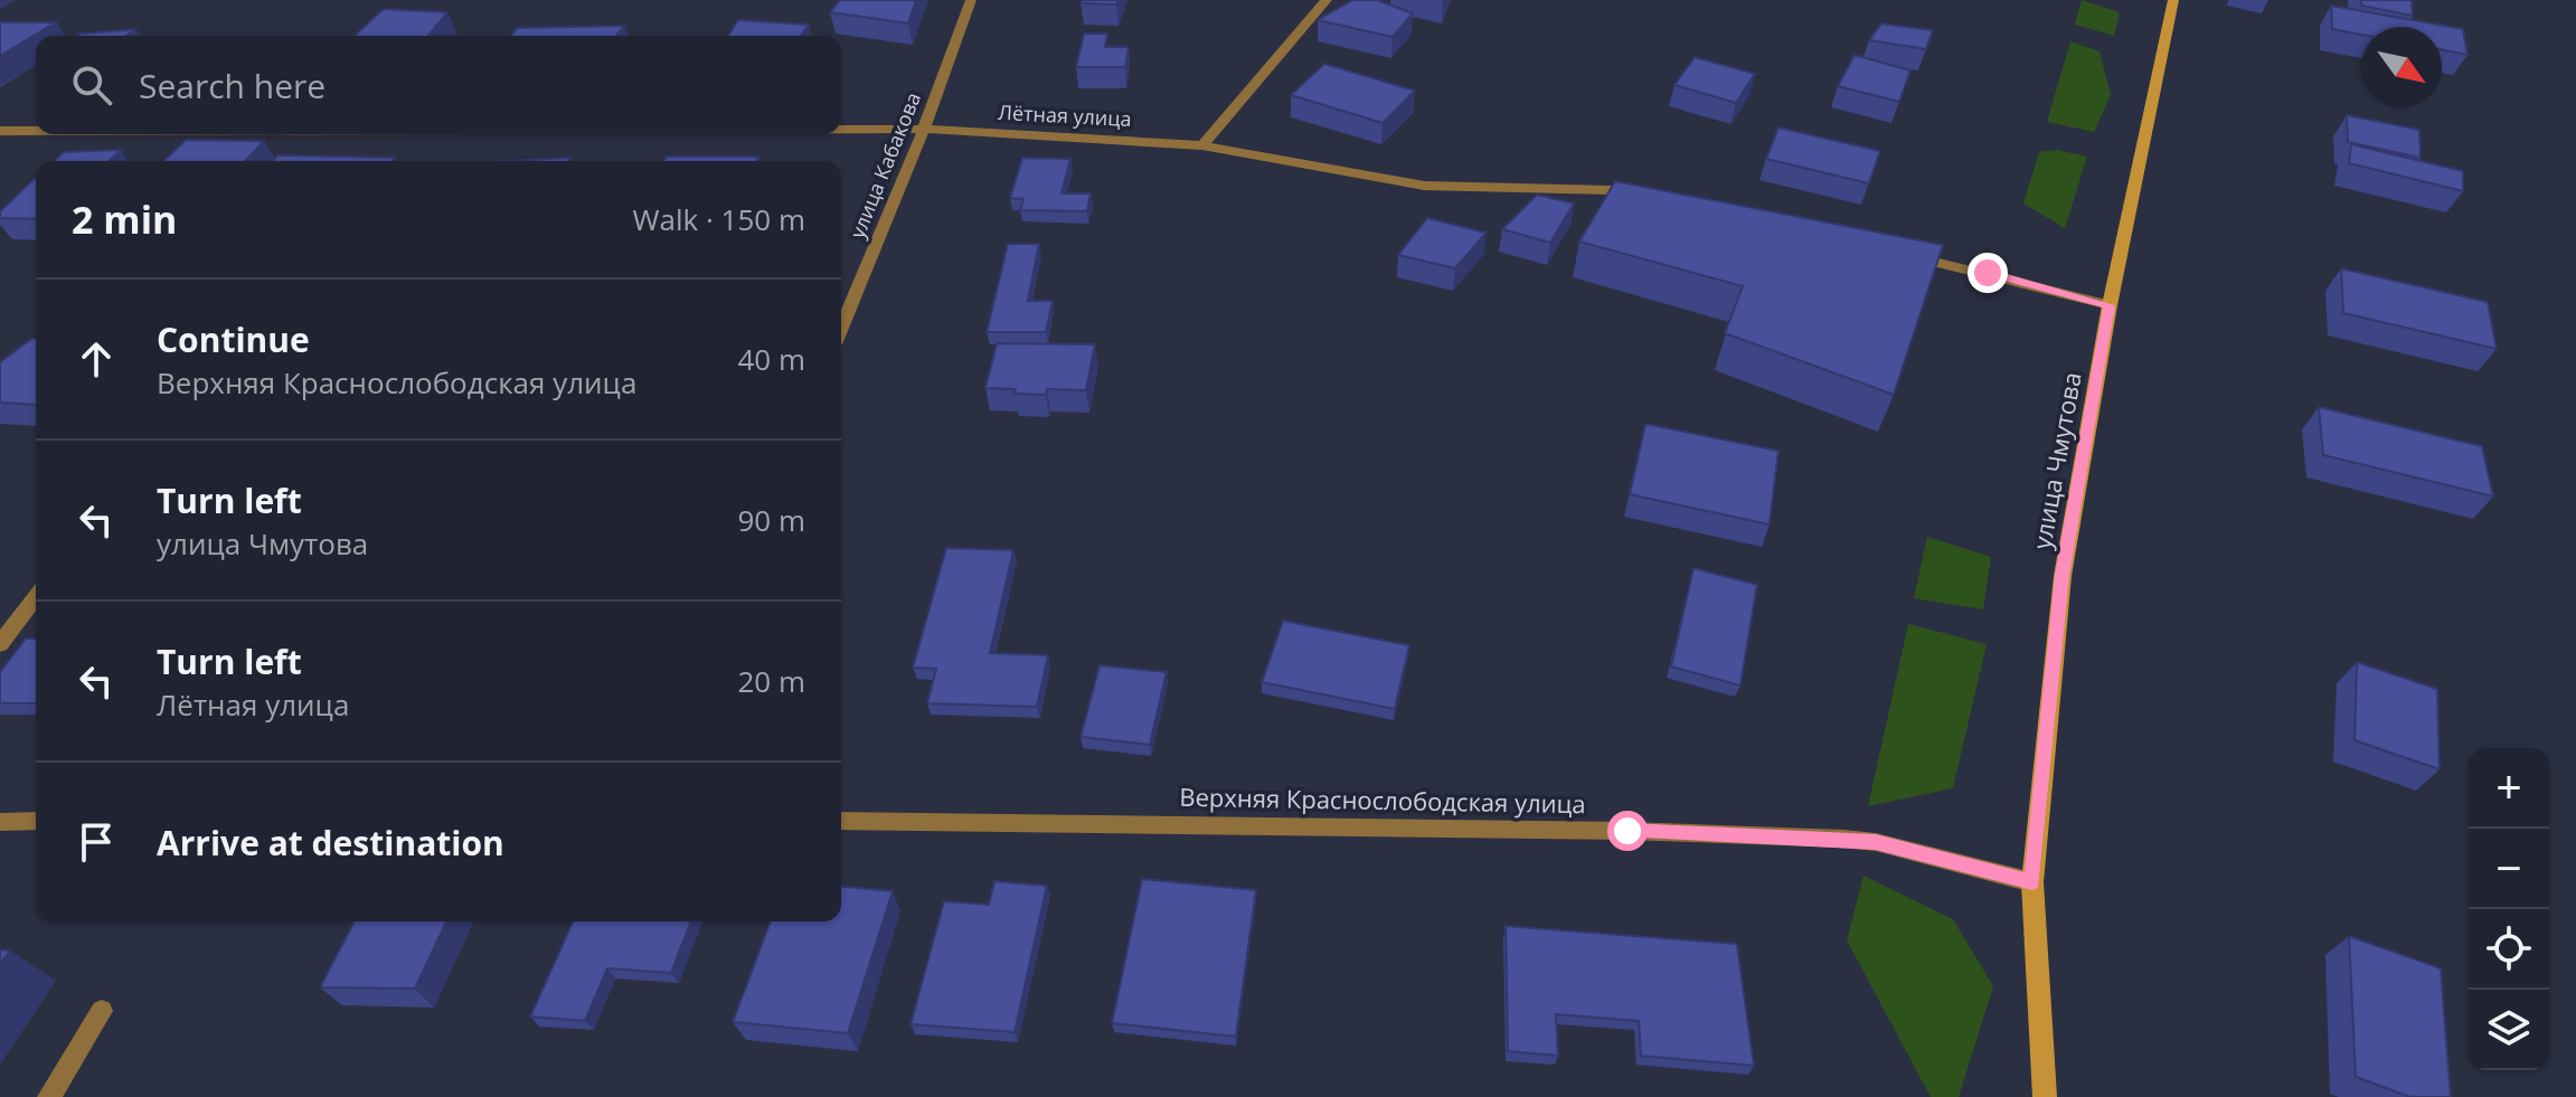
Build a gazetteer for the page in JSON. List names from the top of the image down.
{
  "streets": {
    "main road": ["улица Чмутова"],
    "street": ["Лётная улица", "улица Кабакова", "Верхняя Краснослободская улица"]
  },
  "crossings": [
    ["Лётная улица", "улица Кабакова"],
    ["улица Чмутова", "Верхняя Краснослободская улица"]
  ],
  "north": "bottom right",
  "page": {
    "search": "Search here",
    "heading": ["2 min", "Walk · 150 m"],
    "list": [
      ["Continue", "Верхняя Краснослободская улица", "40 m"],
      ["Turn left", "улица Чмутова", "90 m"],
      ["Turn left", "Лётная улица", "20 m"],
      "Arrive at destination"
    ],
    "map_buttons": ["+", "−"]
  }
}
